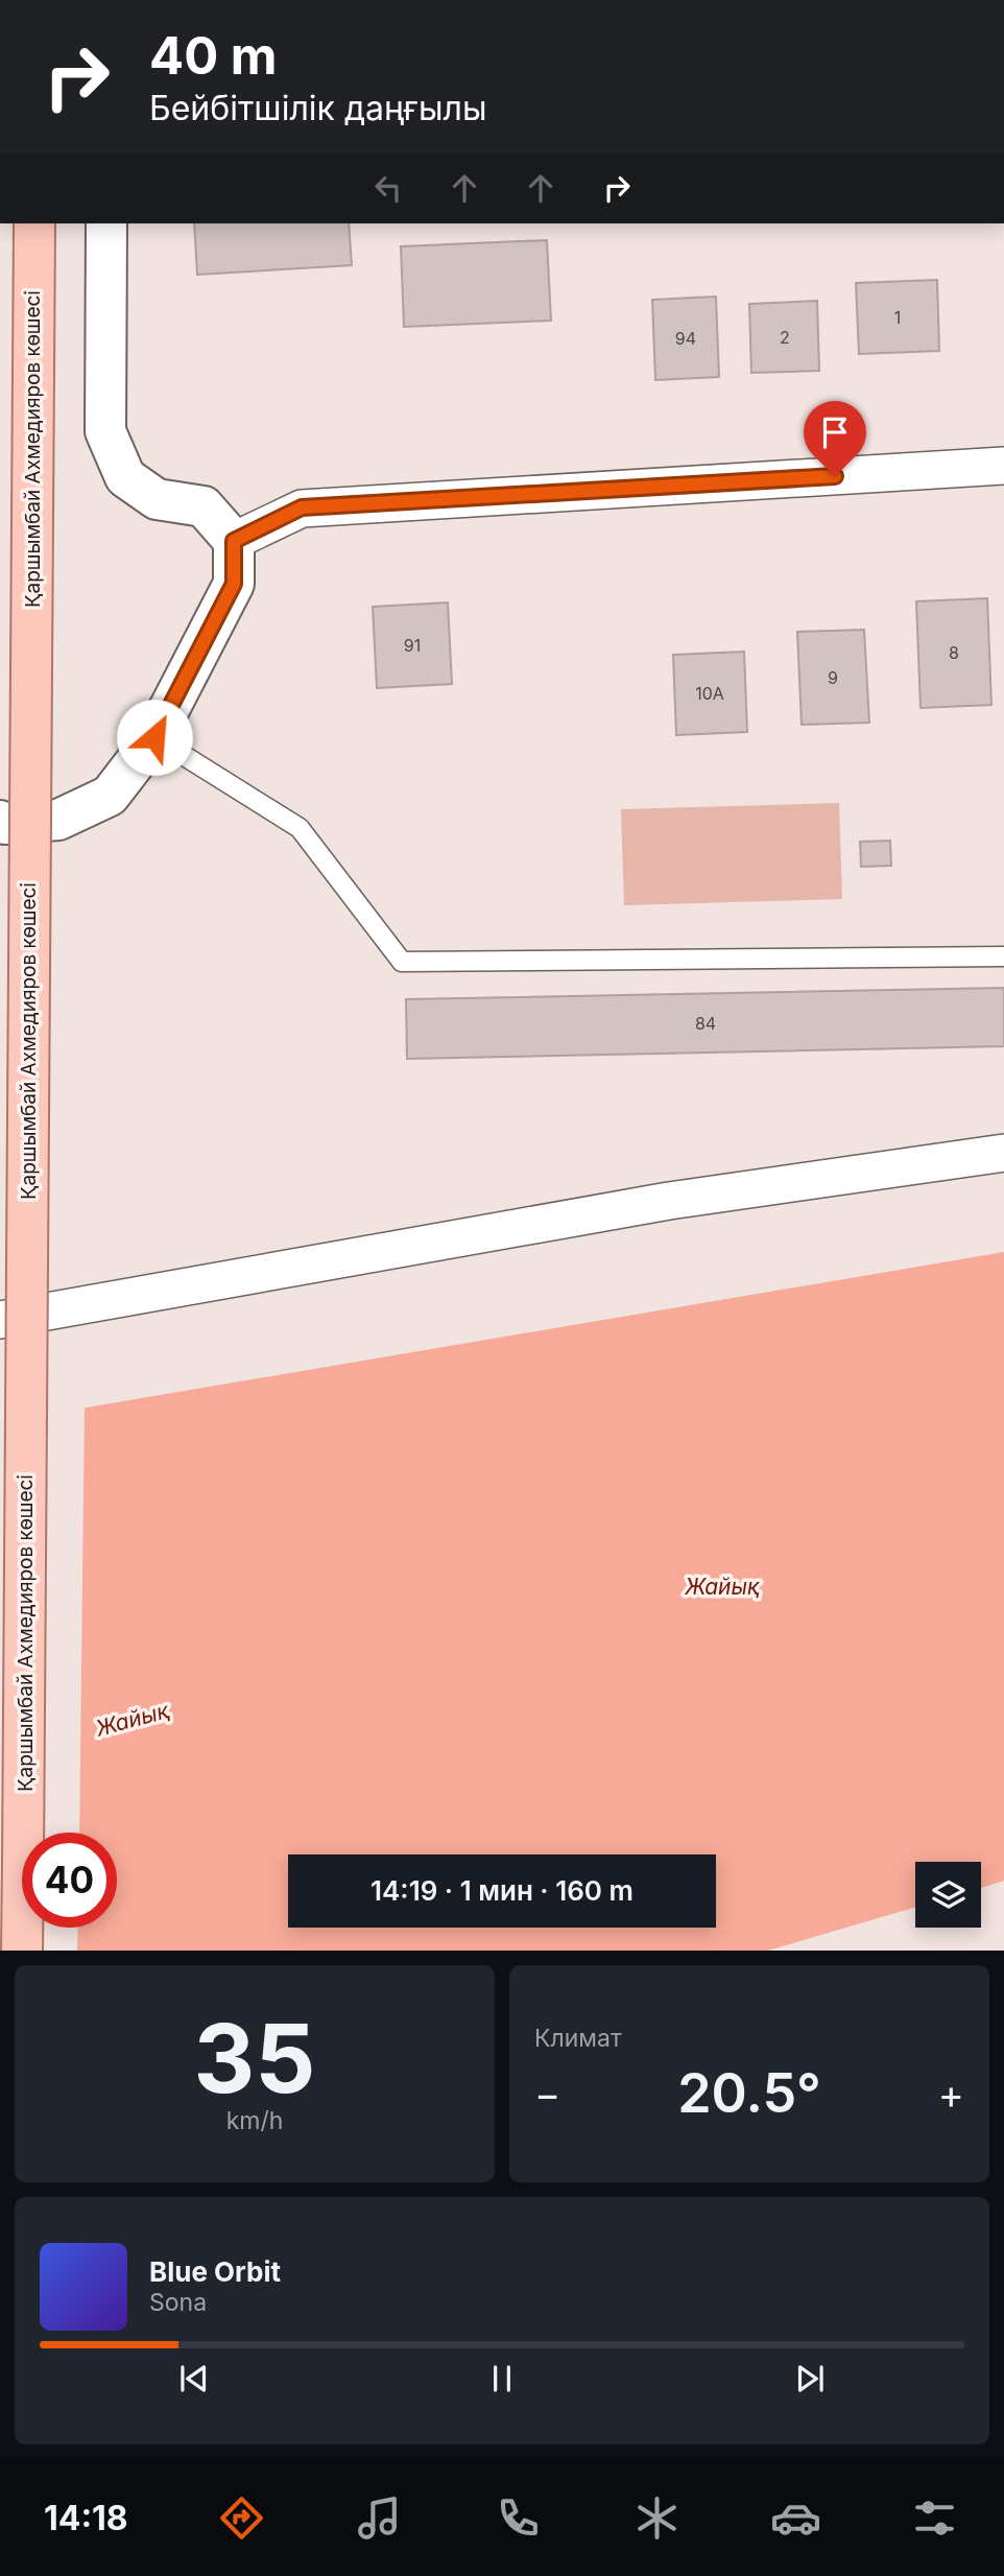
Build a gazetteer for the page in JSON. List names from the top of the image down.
{
  "streets": {
    "main road": ["Қаршымбай Ахмедияров көшесі"]
  },
  "water": ["Жайық"],
  "house_numbers": [
    "1",
    "2",
    "94",
    "91",
    "8",
    "9",
    "10А",
    "84"
  ],
  "page": {
    "turn": ["40 m", "Бейбітшілік даңғылы"],
    "limit": "40",
    "trip": "14:19 · 1 мин · 160 m",
    "tile": [
      ["35", "km/h"],
      "Климат"
    ],
    "heat": ["−", "20.5°", "+"],
    "song": ["Blue Orbit", "Sona"],
    "tabs": "14:18"
  }
}
